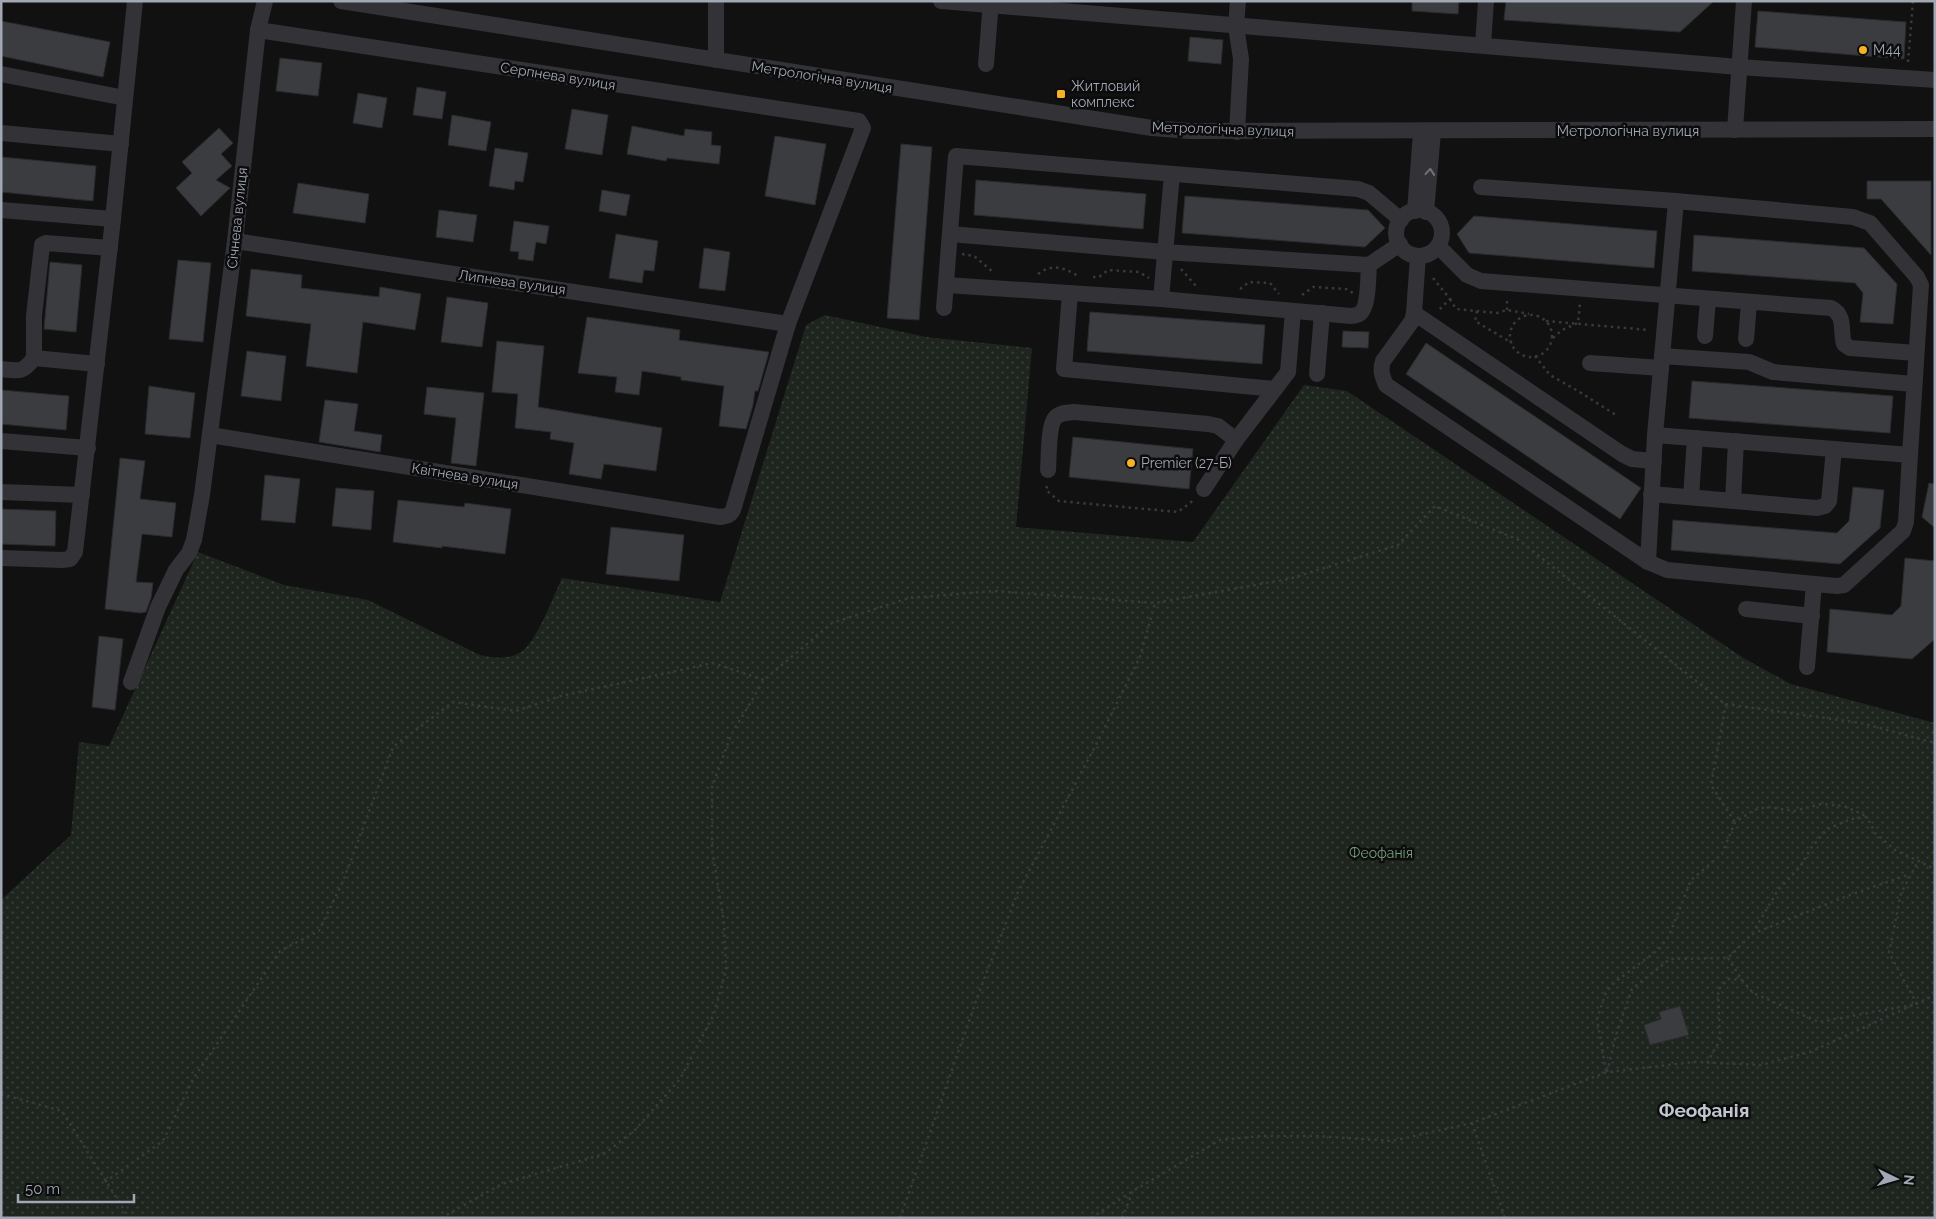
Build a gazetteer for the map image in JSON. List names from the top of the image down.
{
  "streets": {
    "street": [
      "Серпнева вулиця",
      "Метрологічна вулиця",
      "Січнева вулиця",
      "Липнева вулиця",
      "Квітнева вулиця"
    ]
  },
  "crossings": [
    ["Серпнева вулиця", "Січнева вулиця"],
    ["Серпнева вулиця", "Липнева вулиця"],
    ["Серпнева вулиця", "Квітнева вулиця"],
    ["Січнева вулиця", "Липнева вулиця"],
    ["Січнева вулиця", "Квітнева вулиця"],
    ["Липнева вулиця", "Квітнева вулиця"]
  ],
  "districts": ["Феофанія"],
  "parks": ["Феофанія"],
  "places": {
    "other": ["M44", "Premier (27-Б)"],
    "transit": ["Житловий комплекс"]
  },
  "scale_bar": "50 m",
  "north": "right"
}
